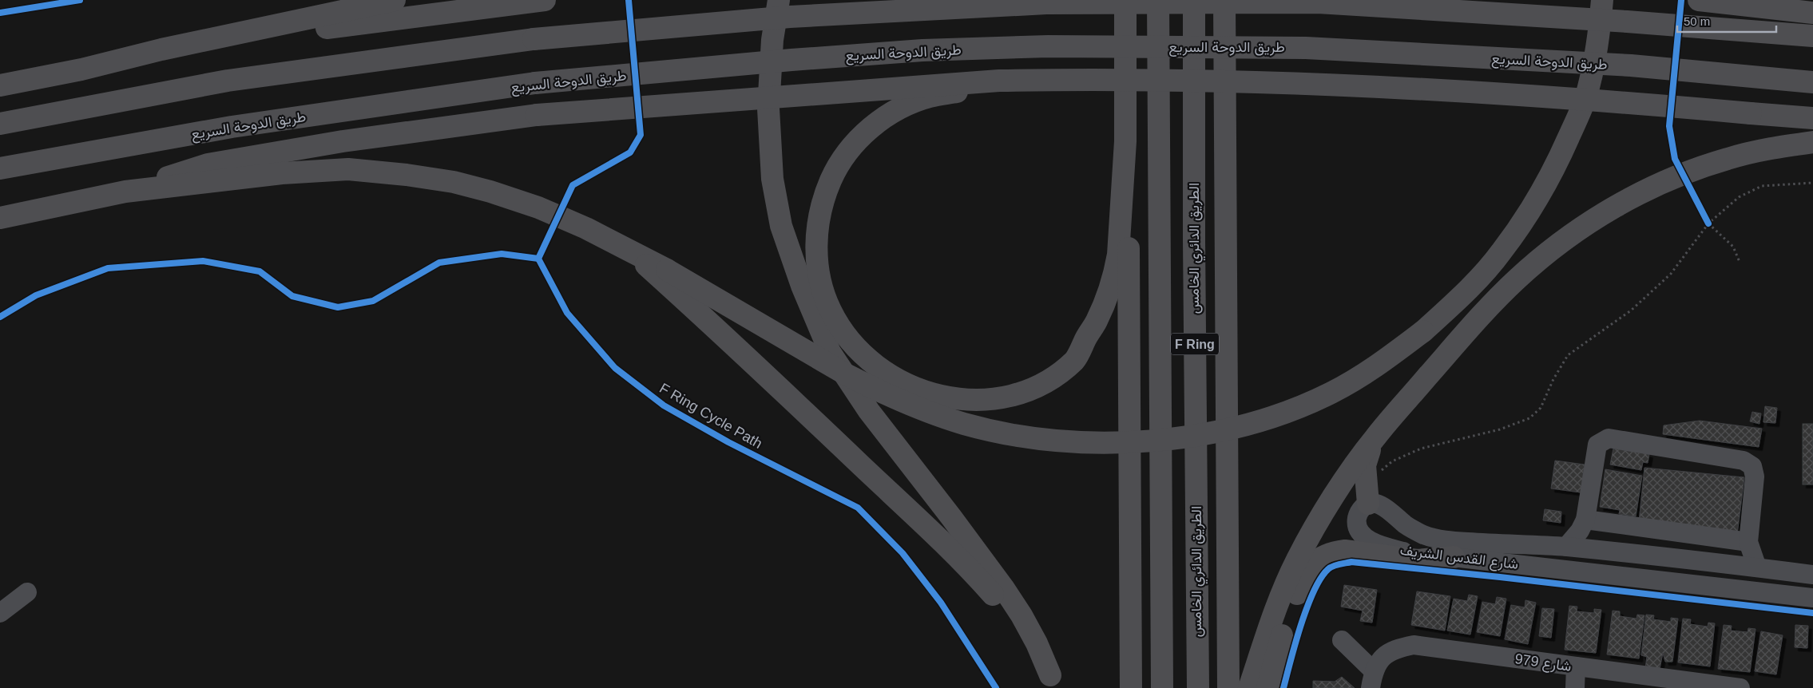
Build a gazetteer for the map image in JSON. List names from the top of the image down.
{
  "streets": {
    "highway": ["طريق الدوحة السريع", "الطريق الدائري الخامس", "F Ring"],
    "street": ["شارع القدس الشريف", "شارع 979"],
    "cycle path": ["F Ring Cycle Path"]
  },
  "scale_bar": "50 m"
}
